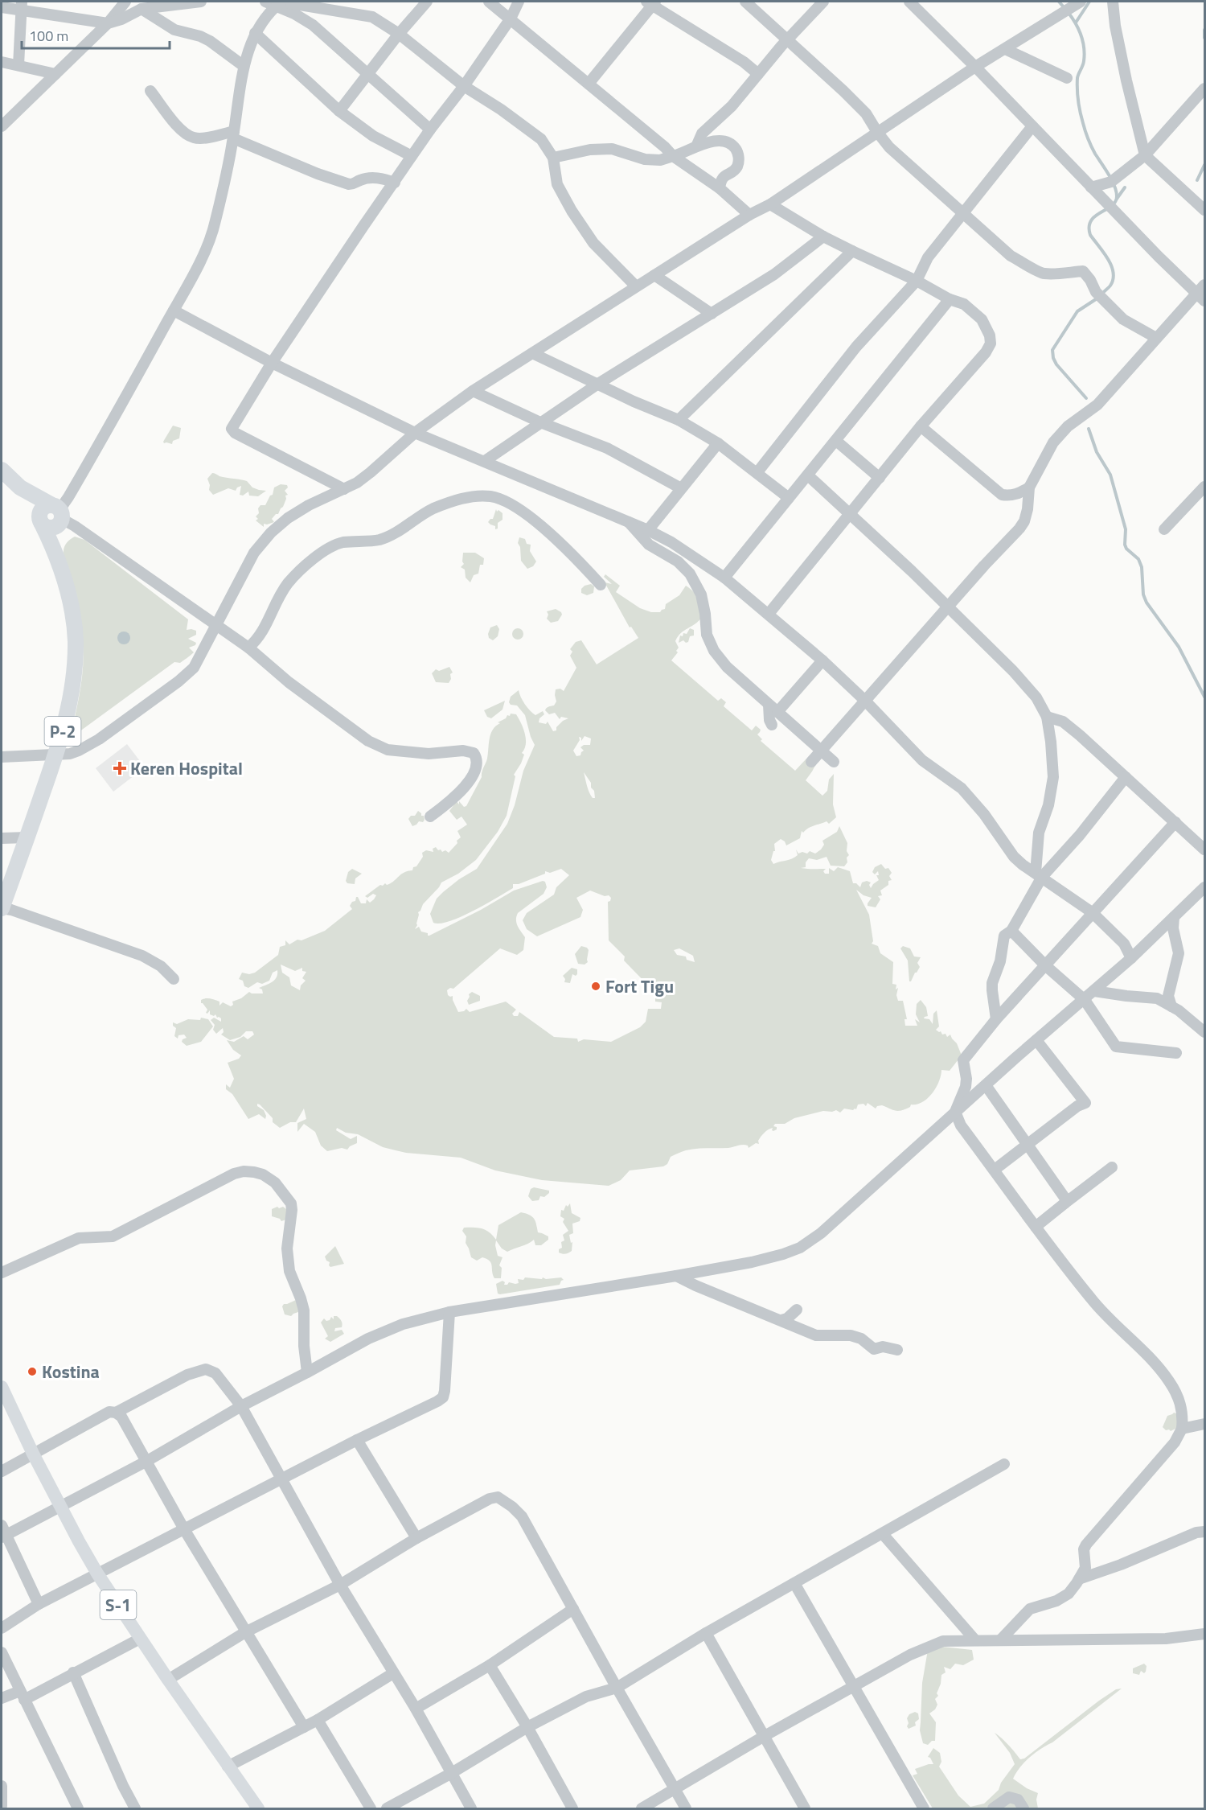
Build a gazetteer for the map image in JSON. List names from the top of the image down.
{
  "streets": {
    "highway": ["P-2"],
    "main road": ["S-1"]
  },
  "places": {
    "health": ["Keren Hospital"],
    "other": ["Fort Tigu", "Kostina"]
  },
  "scale_bar": "100 m"
}
